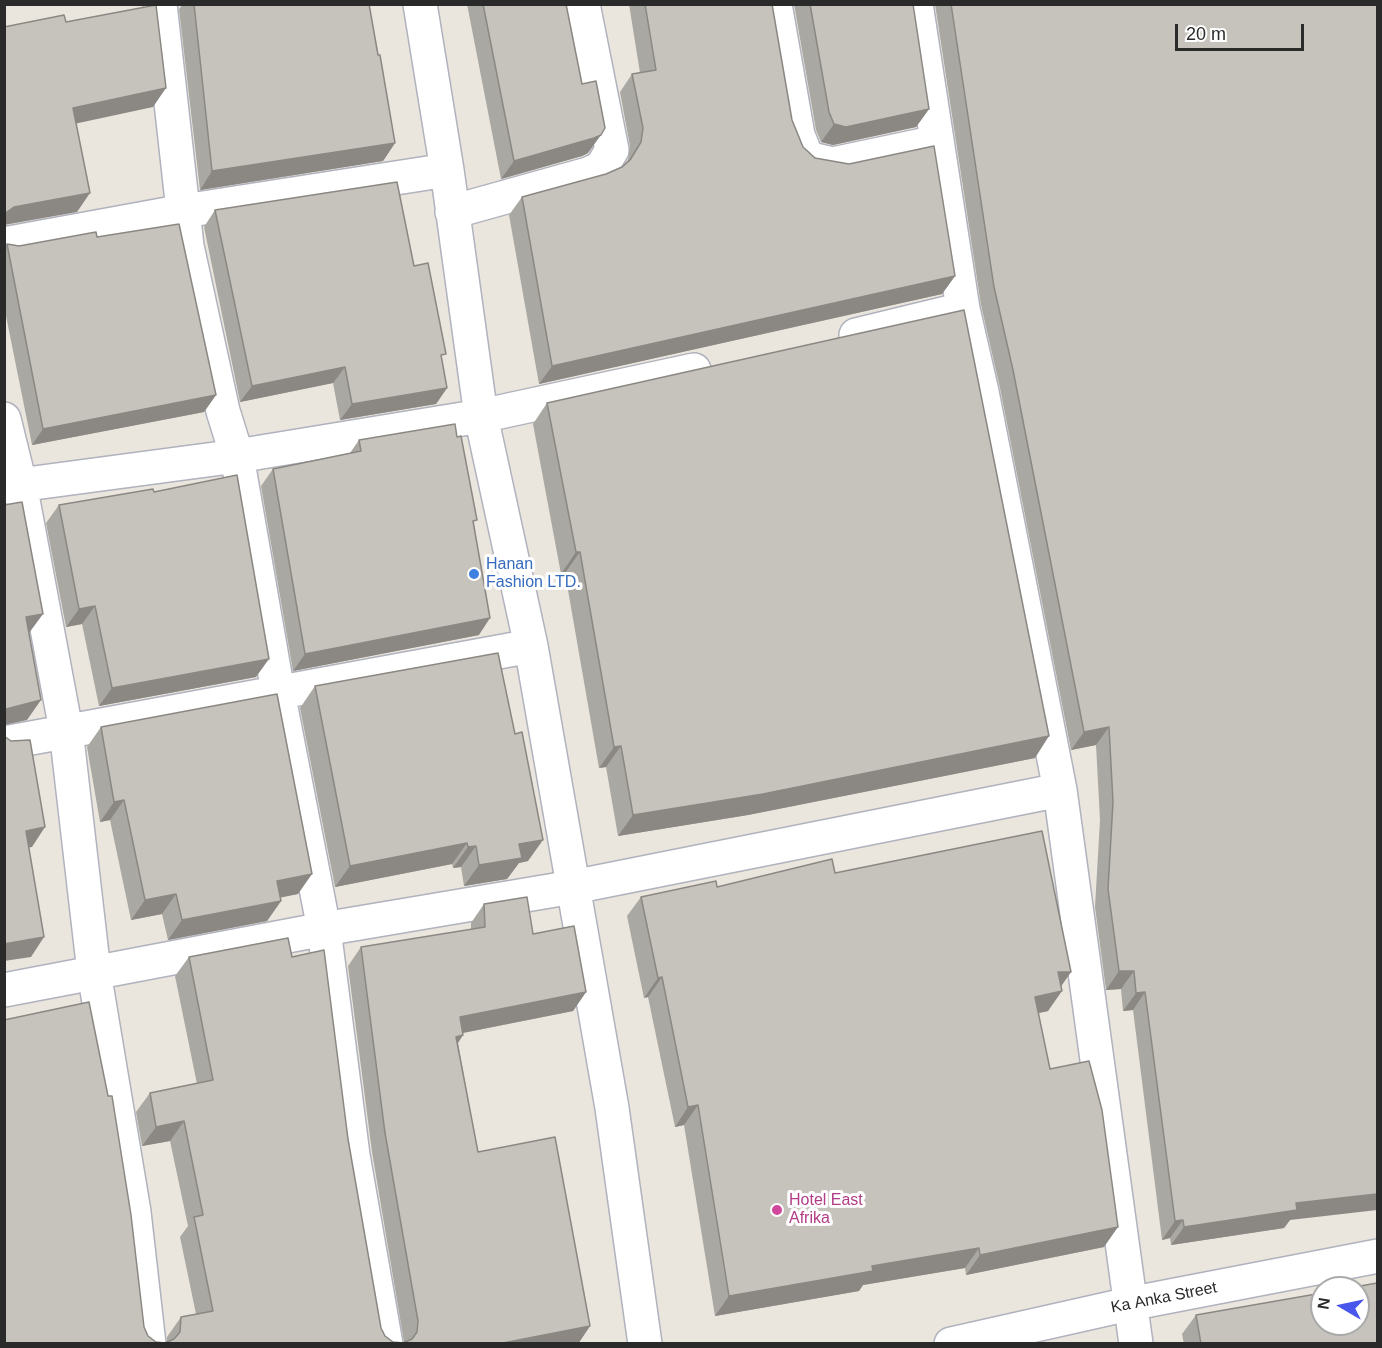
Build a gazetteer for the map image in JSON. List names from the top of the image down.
{
  "streets": {
    "street": ["Ka Anka Street"]
  },
  "places": ["Hanan Fashion LTD.", "Hotel East Afrika"],
  "scale_bar": "20 m",
  "north": "left"
}
